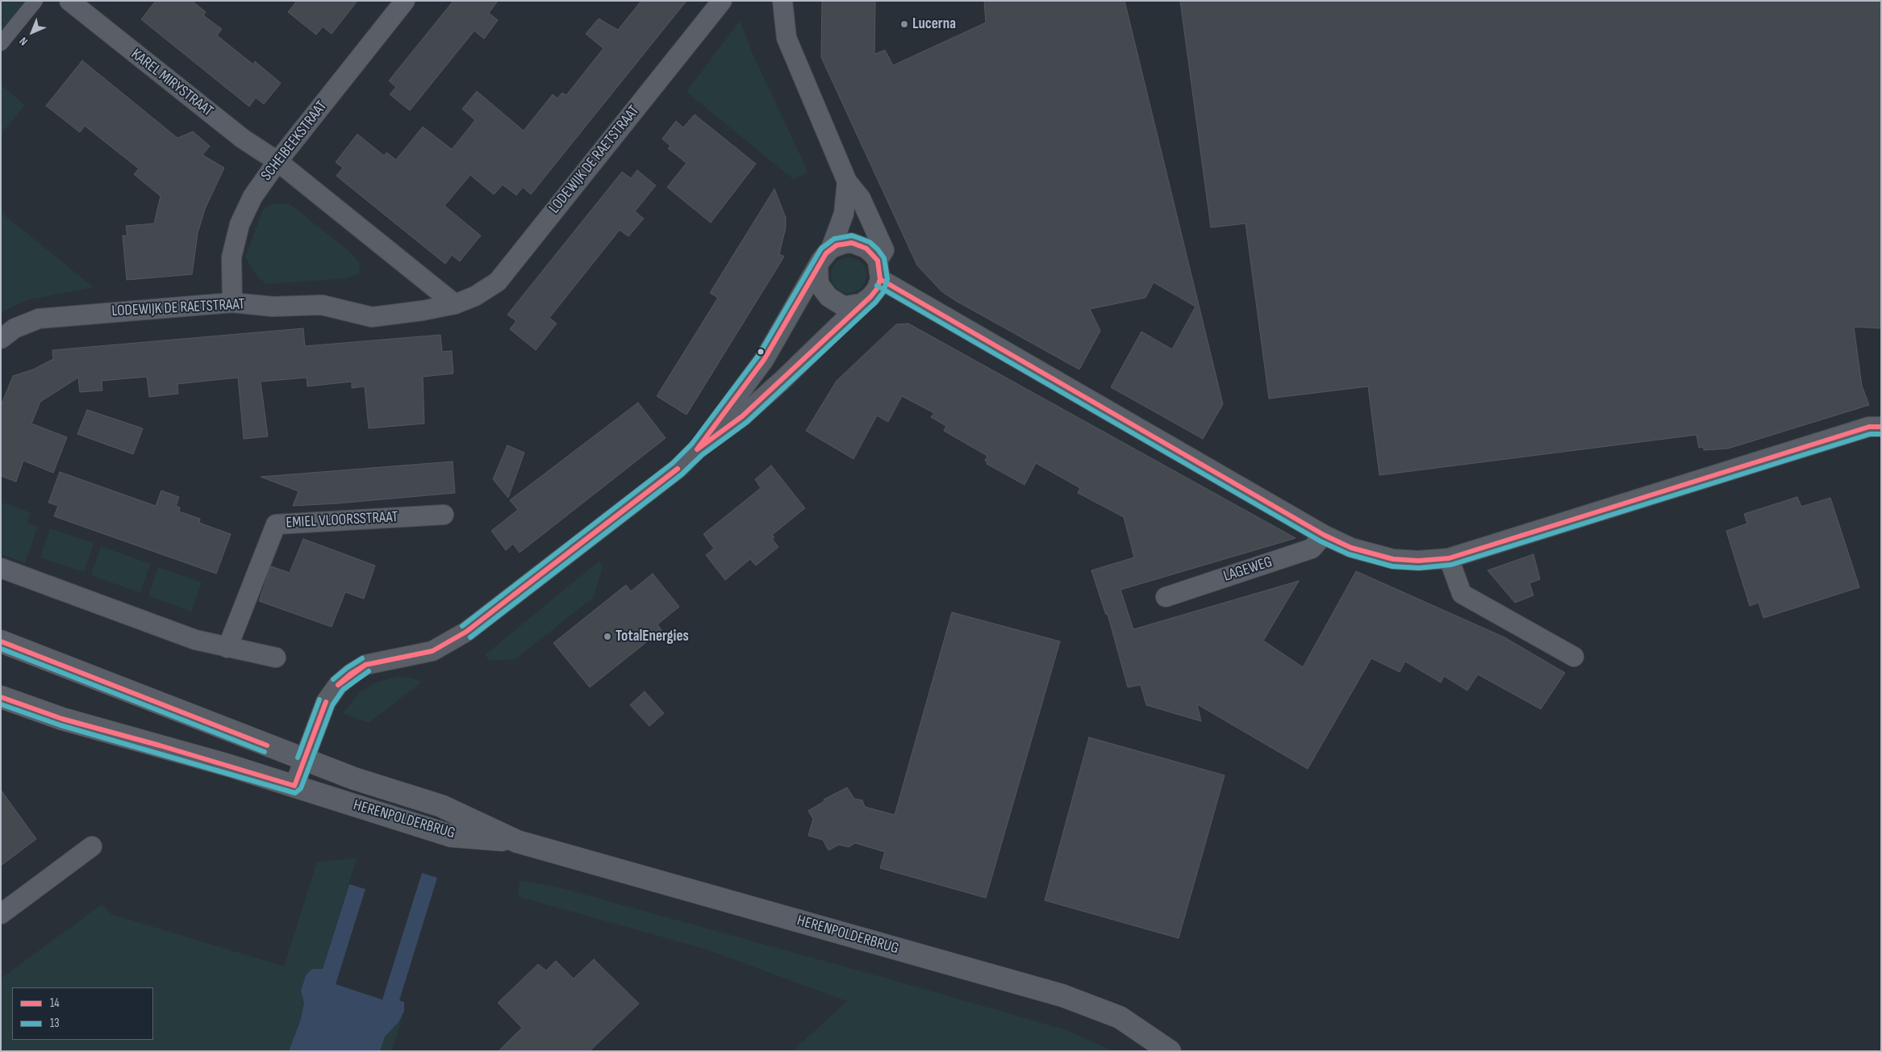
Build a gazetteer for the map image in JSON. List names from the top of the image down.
{
  "streets": {
    "street": [
      "KAREL MIRYSTRAAT",
      "SCHEIBEEKSTRAAT",
      "LODEWIJK DE RAETSTRAAT",
      "EMIEL VLOORSSTRAAT",
      "LAGEWEG",
      "HERENPOLDERBRUG"
    ]
  },
  "crossings": [
    ["KAREL MIRYSTRAAT", "SCHEIBEEKSTRAAT"],
    ["SCHEIBEEKSTRAAT", "LODEWIJK DE RAETSTRAAT"]
  ],
  "places": ["Lucerna", "TotalEnergies"],
  "lines": ["transit line 13", "transit line 14"],
  "legend": ["14", "13"],
  "north": "bottom left"
}
